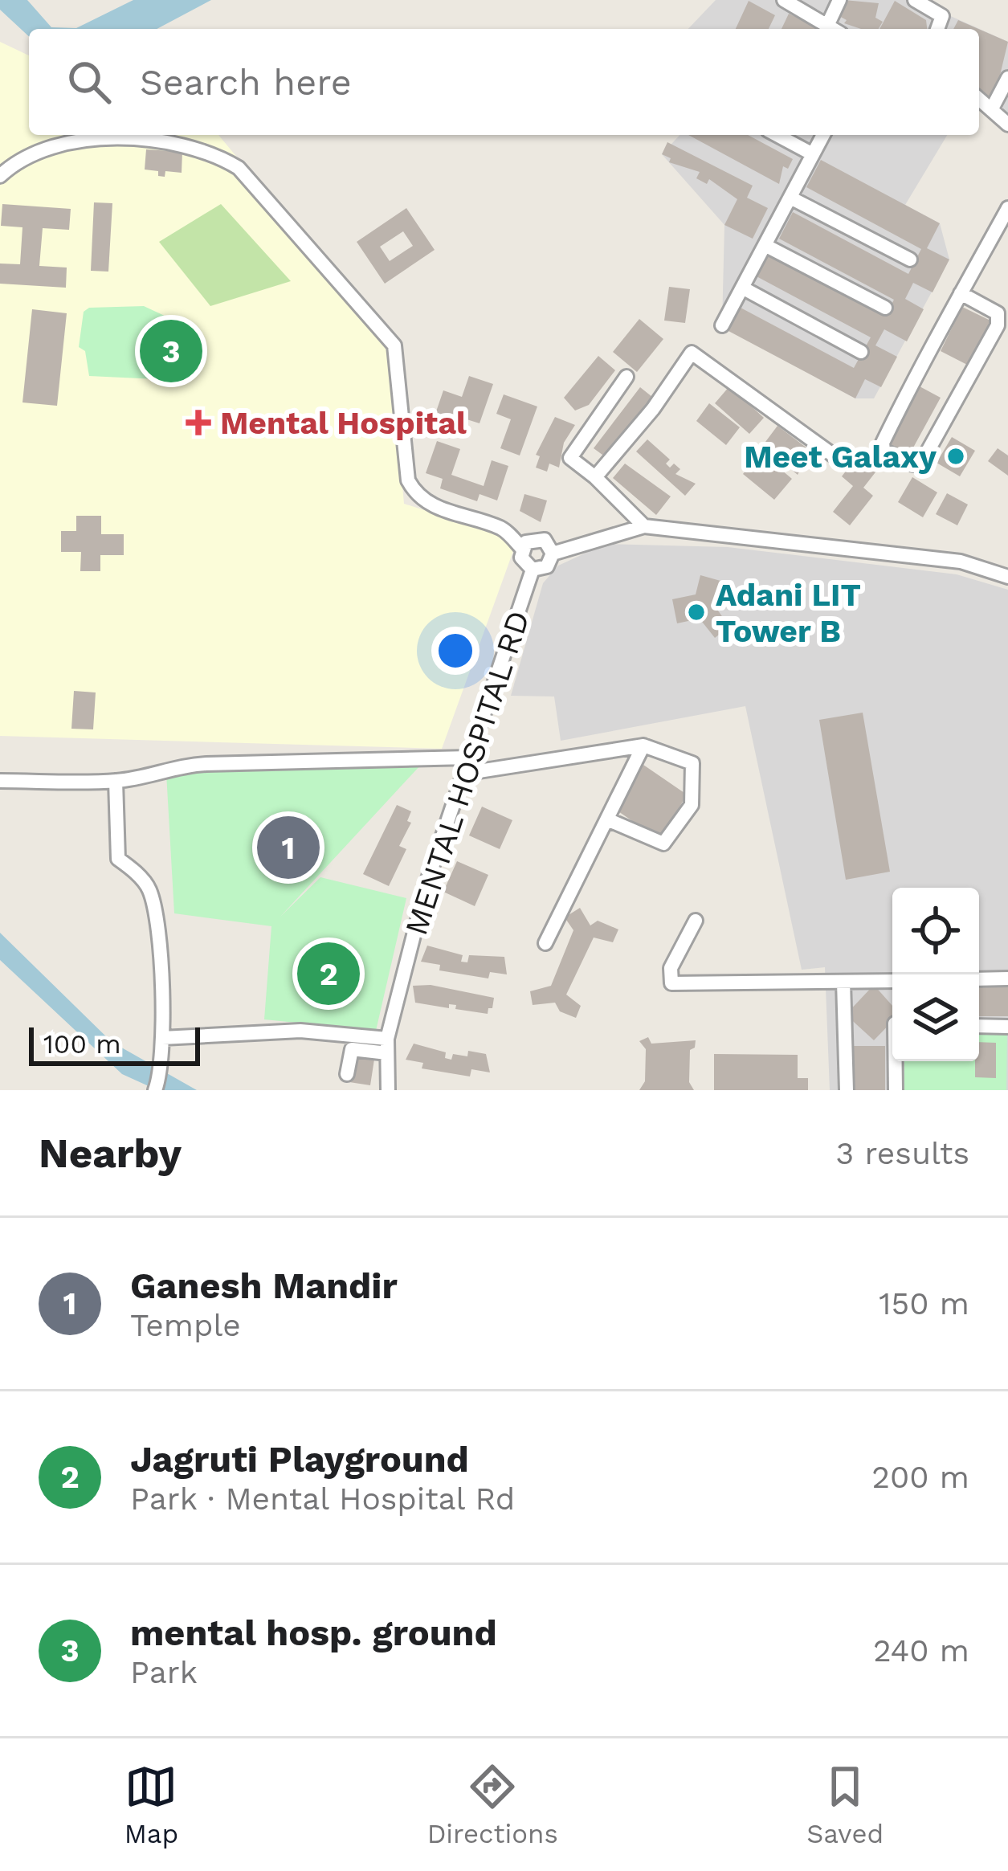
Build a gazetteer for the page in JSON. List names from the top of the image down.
{
  "streets": {
    "street": ["MENTAL HOSPITAL RD"]
  },
  "places": {
    "health": ["Mental Hospital"],
    "other": ["Meet Galaxy", "Adani LIT Tower B"]
  },
  "scale_bar": "100 m",
  "page": {
    "search": "Search here",
    "pins": ["3", "1", "2"],
    "scale": "100 m",
    "heading": ["Nearby", "3 results"],
    "list": [
      {
        "mark": "1",
        "name": "Ganesh Mandir",
        "note": "Temple",
        "value": "150 m"
      },
      {
        "mark": "2",
        "name": "Jagruti Playground",
        "note": "Park · Mental Hospital Rd",
        "value": "200 m"
      },
      {
        "mark": "3",
        "name": "mental hosp. ground",
        "note": "Park",
        "value": "240 m"
      }
    ],
    "nav": ["Map", "Directions", "Saved"]
  }
}
